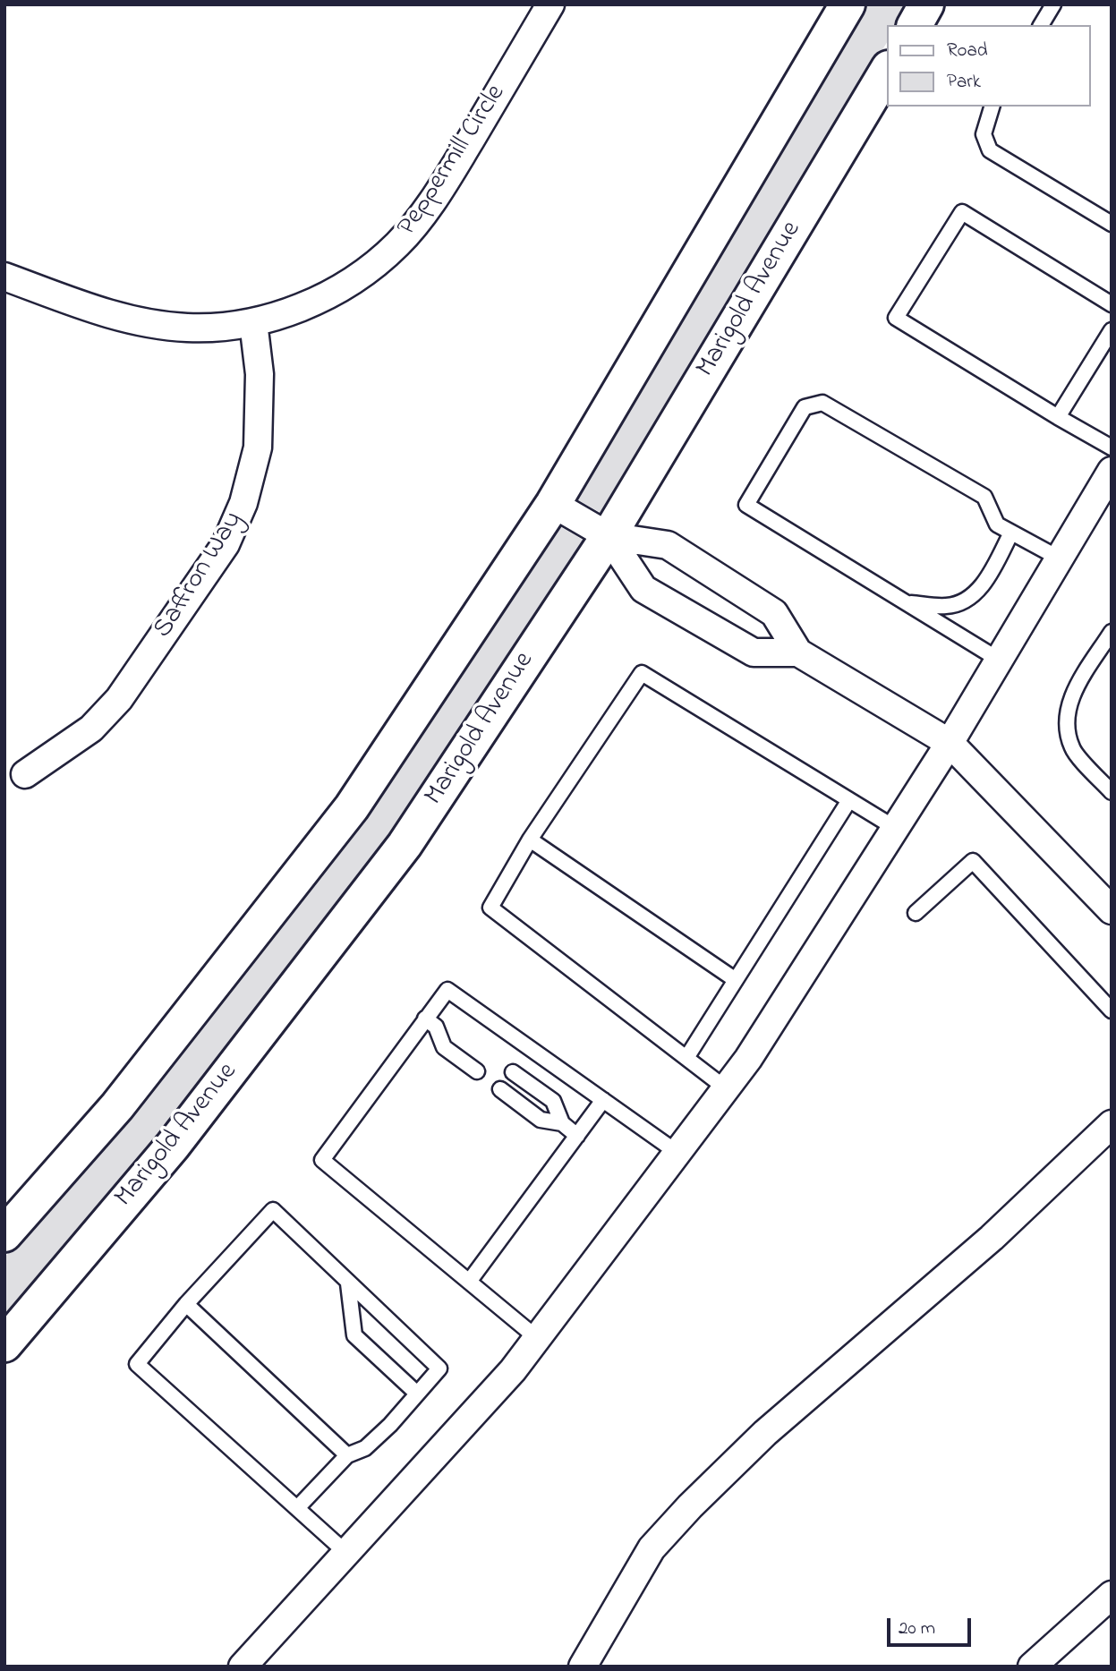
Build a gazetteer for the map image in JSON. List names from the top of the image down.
{
  "streets": {
    "main road": ["Marigold Avenue"],
    "street": ["Peppermill Circle", "Saffron Way"]
  },
  "crossings": [
    ["Peppermill Circle", "Saffron Way"]
  ],
  "legend": ["Road", "Park"],
  "scale_bar": "20 m"
}
